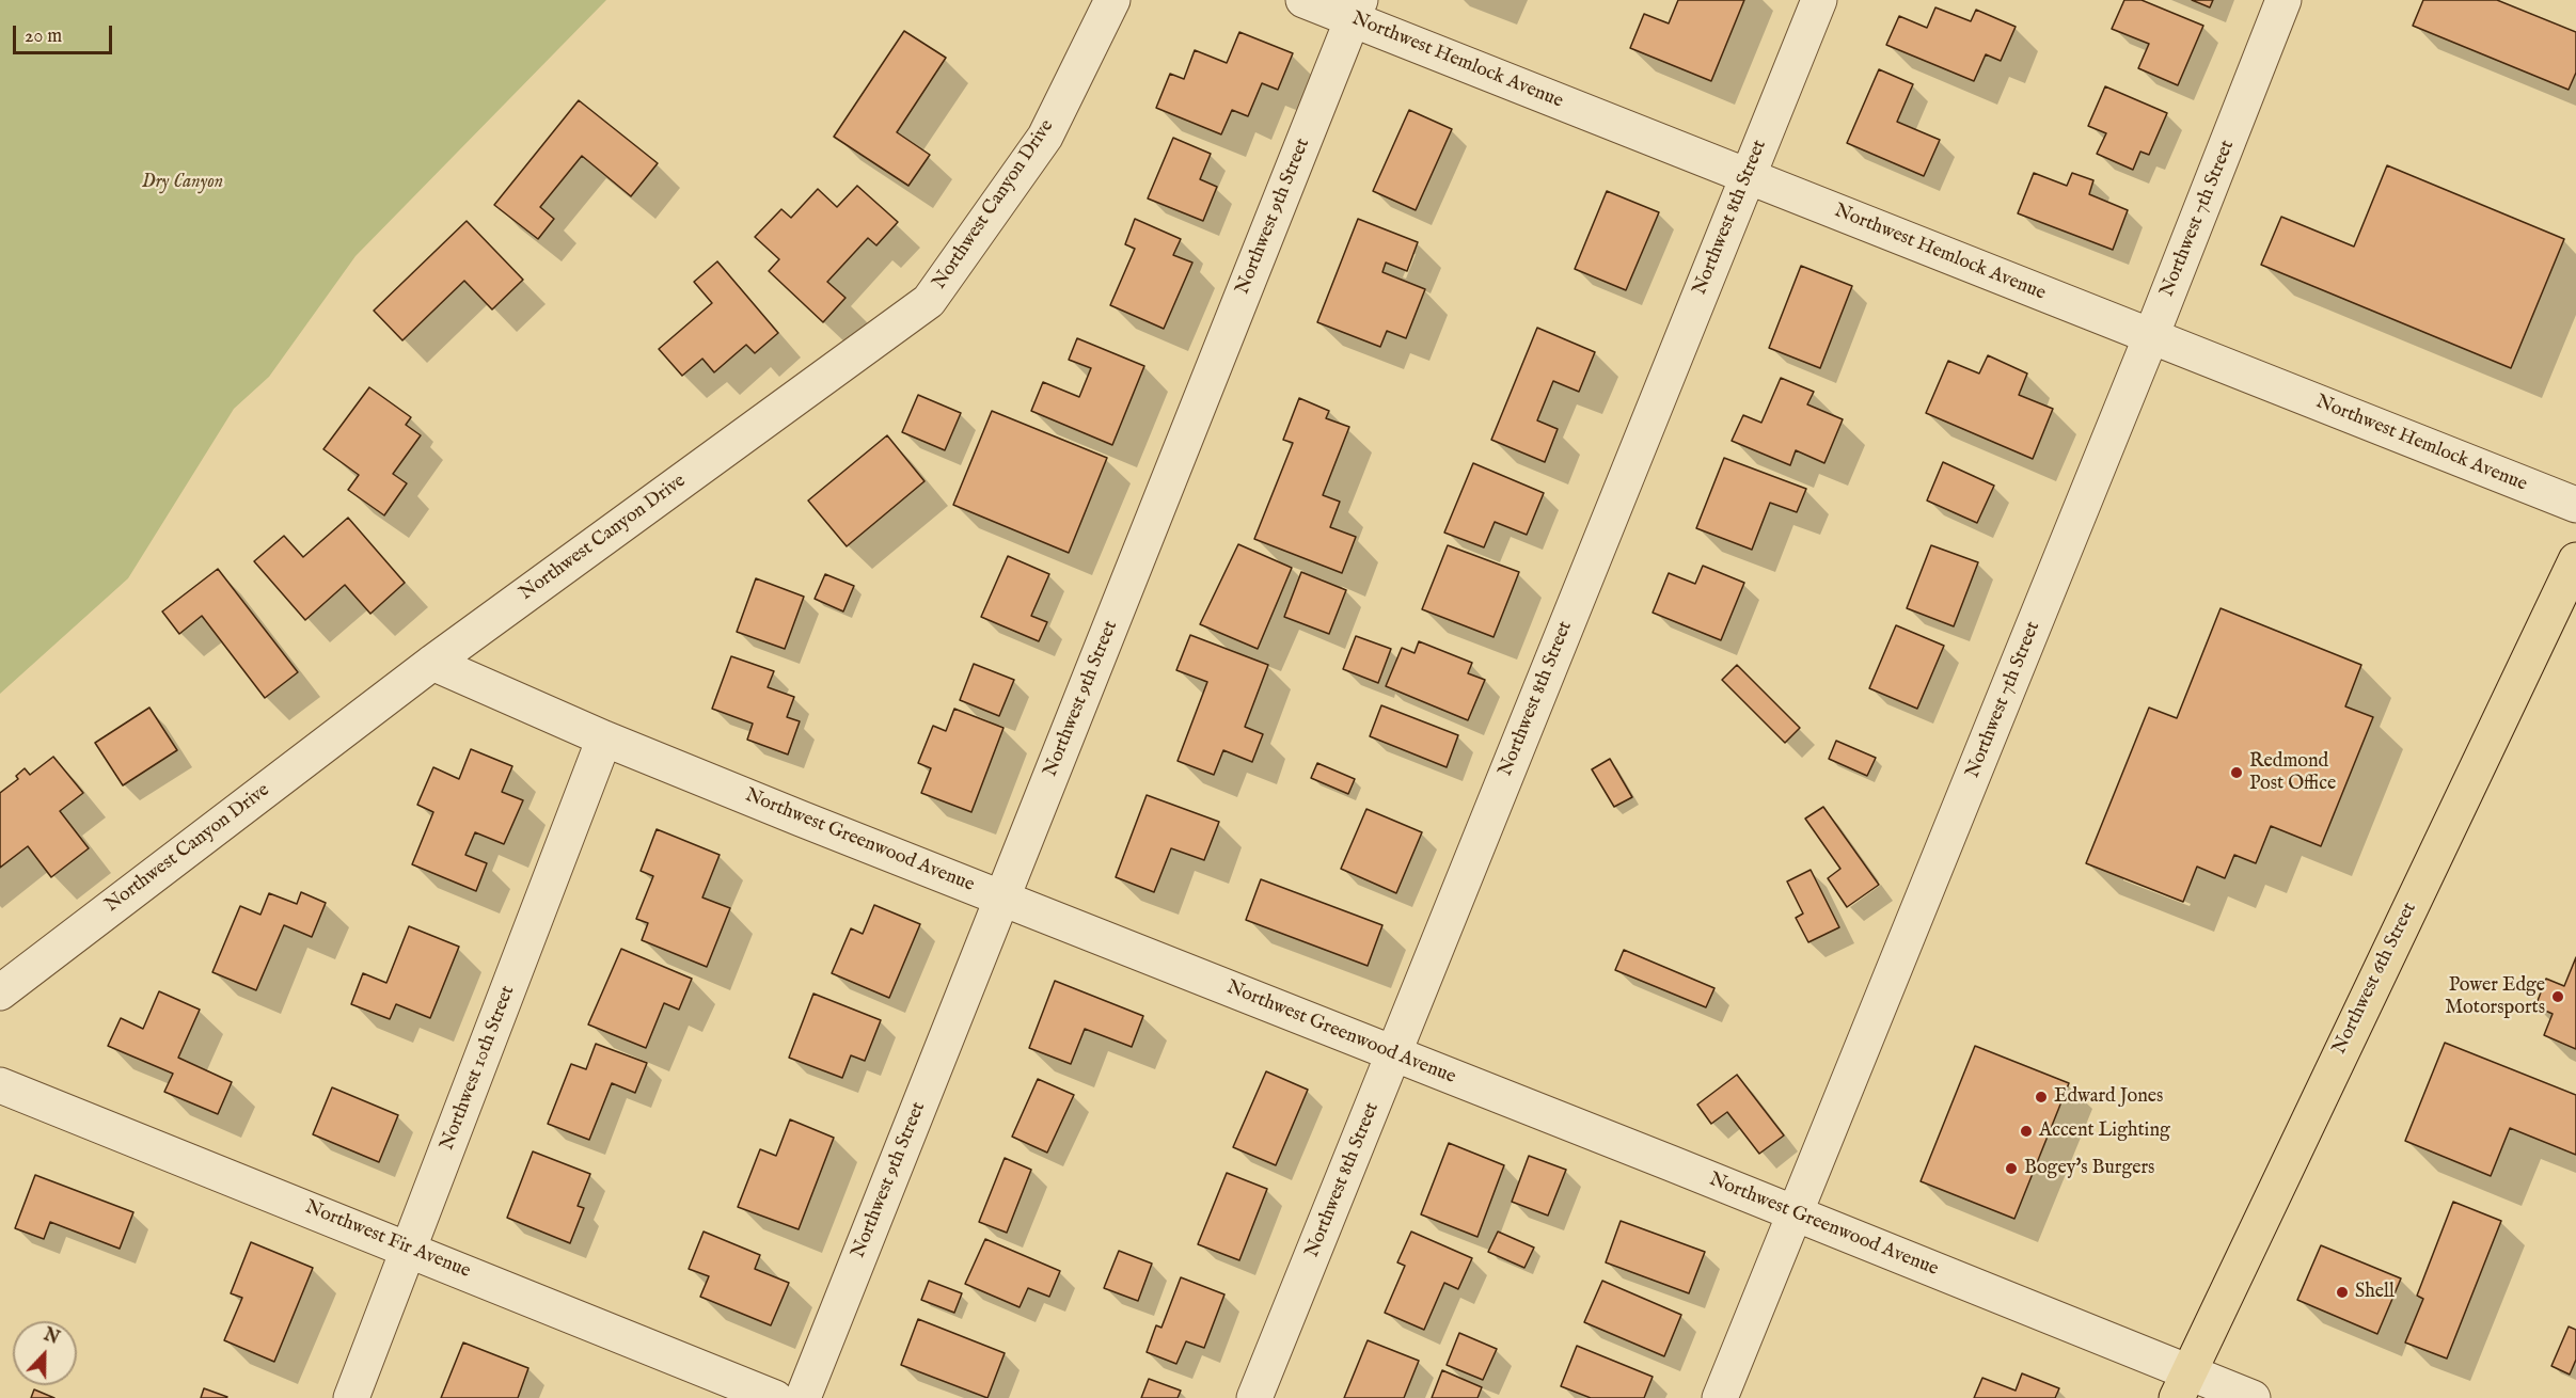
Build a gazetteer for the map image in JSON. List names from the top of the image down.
{
  "streets": {
    "main road": ["Northwest 6th Street"],
    "street": [
      "Northwest Hemlock Avenue",
      "Northwest Canyon Drive",
      "Northwest 9th Street",
      "Northwest 8th Street",
      "Northwest 7th Street",
      "Northwest Greenwood Avenue",
      "Northwest 10th Street",
      "Northwest Fir Avenue"
    ]
  },
  "crossings": [
    ["Northwest Hemlock Avenue", "Northwest 9th Street"],
    ["Northwest Hemlock Avenue", "Northwest 8th Street"],
    ["Northwest Hemlock Avenue", "Northwest 7th Street"],
    ["Northwest Canyon Drive", "Northwest Greenwood Avenue"],
    ["Northwest 9th Street", "Northwest Greenwood Avenue"],
    ["Northwest 8th Street", "Northwest Greenwood Avenue"],
    ["Northwest 7th Street", "Northwest Greenwood Avenue"],
    ["Northwest Greenwood Avenue", "Northwest 6th Street"],
    ["Northwest Greenwood Avenue", "Northwest 10th Street"],
    ["Northwest 10th Street", "Northwest Fir Avenue"]
  ],
  "parks": ["Dry Canyon"],
  "places": [
    "Redmond Post Office",
    "Power Edge Motorsports",
    "Edward Jones",
    "Accent Lighting",
    "Bogey's Burgers",
    "Shell"
  ],
  "scale_bar": "20 m",
  "north": "top"
}
